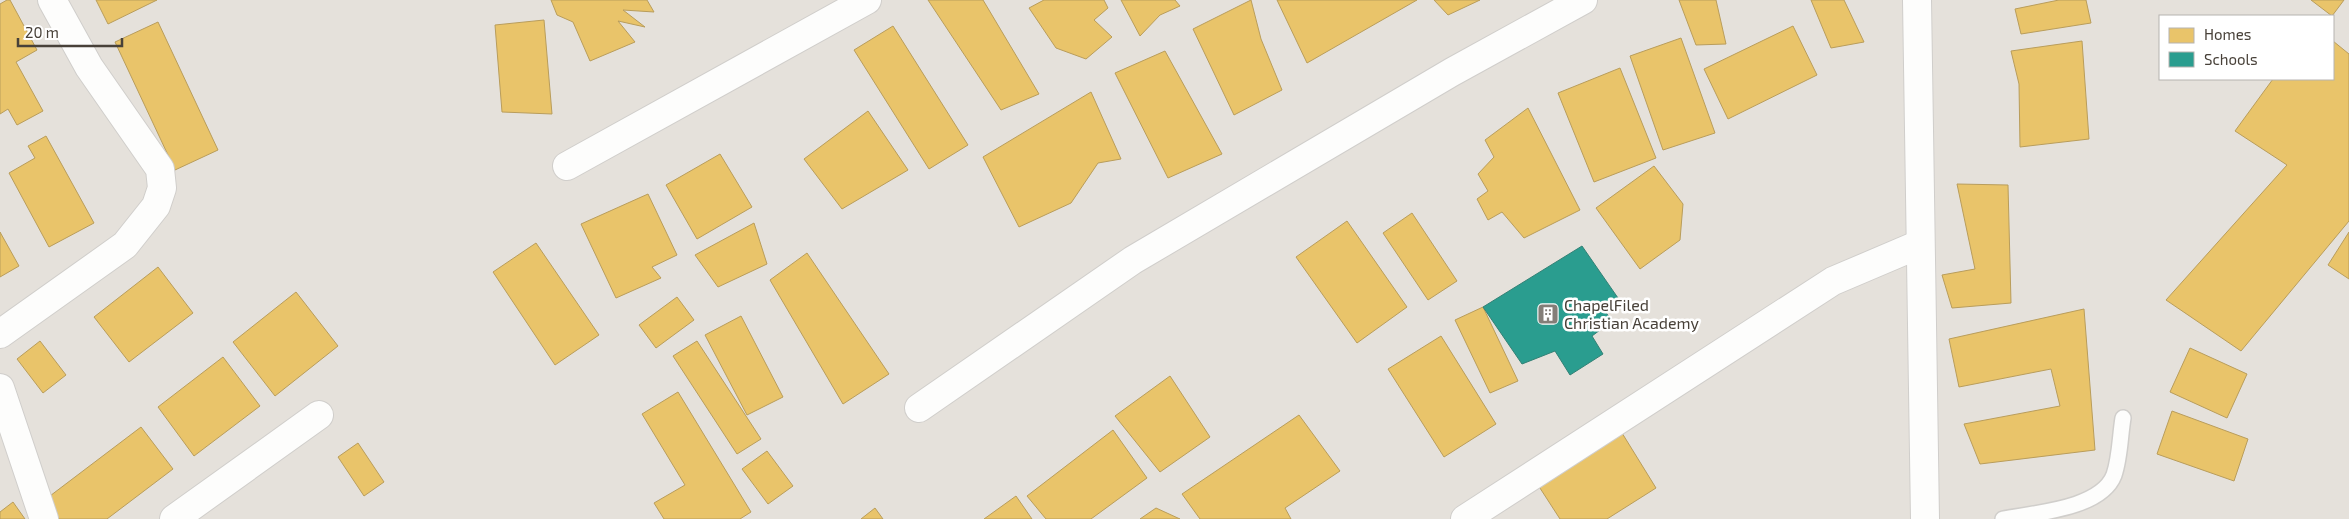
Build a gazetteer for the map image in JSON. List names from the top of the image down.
{
  "places": {
    "building": ["ChapelFiled Christian Academy"]
  },
  "legend": ["Homes", "Schools"],
  "scale_bar": "20 m"
}
